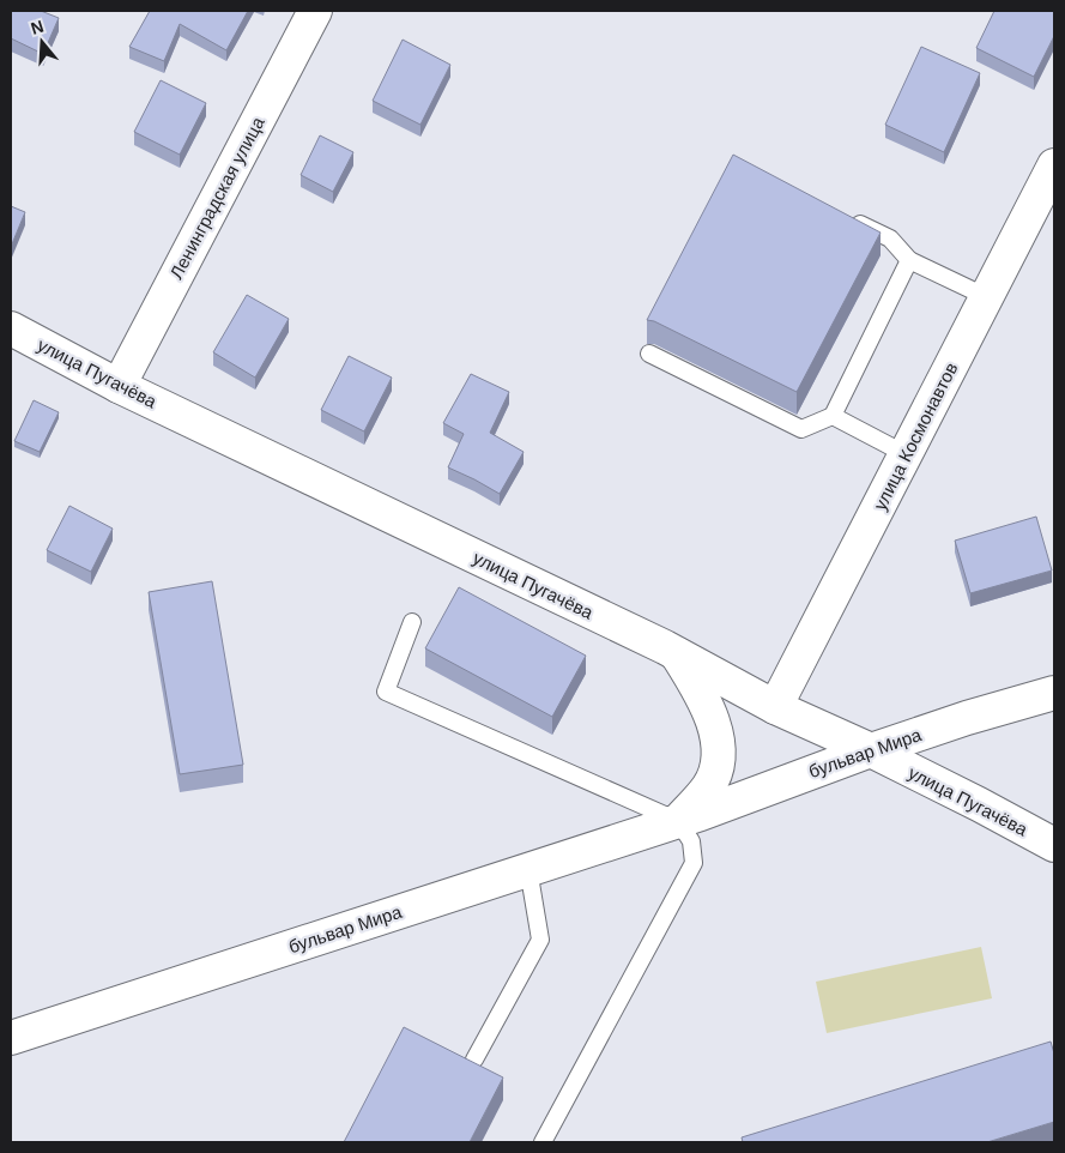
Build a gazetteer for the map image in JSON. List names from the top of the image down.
{
  "streets": {
    "street": [
      "Ленинградская улица",
      "улица Пугачёва",
      "улица Космонавтов",
      "бульвар Мира"
    ]
  },
  "crossings": [
    ["Ленинградская улица", "улица Пугачёва"],
    ["улица Пугачёва", "улица Космонавтов"],
    ["улица Пугачёва", "бульвар Мира"]
  ],
  "north": "top"
}
